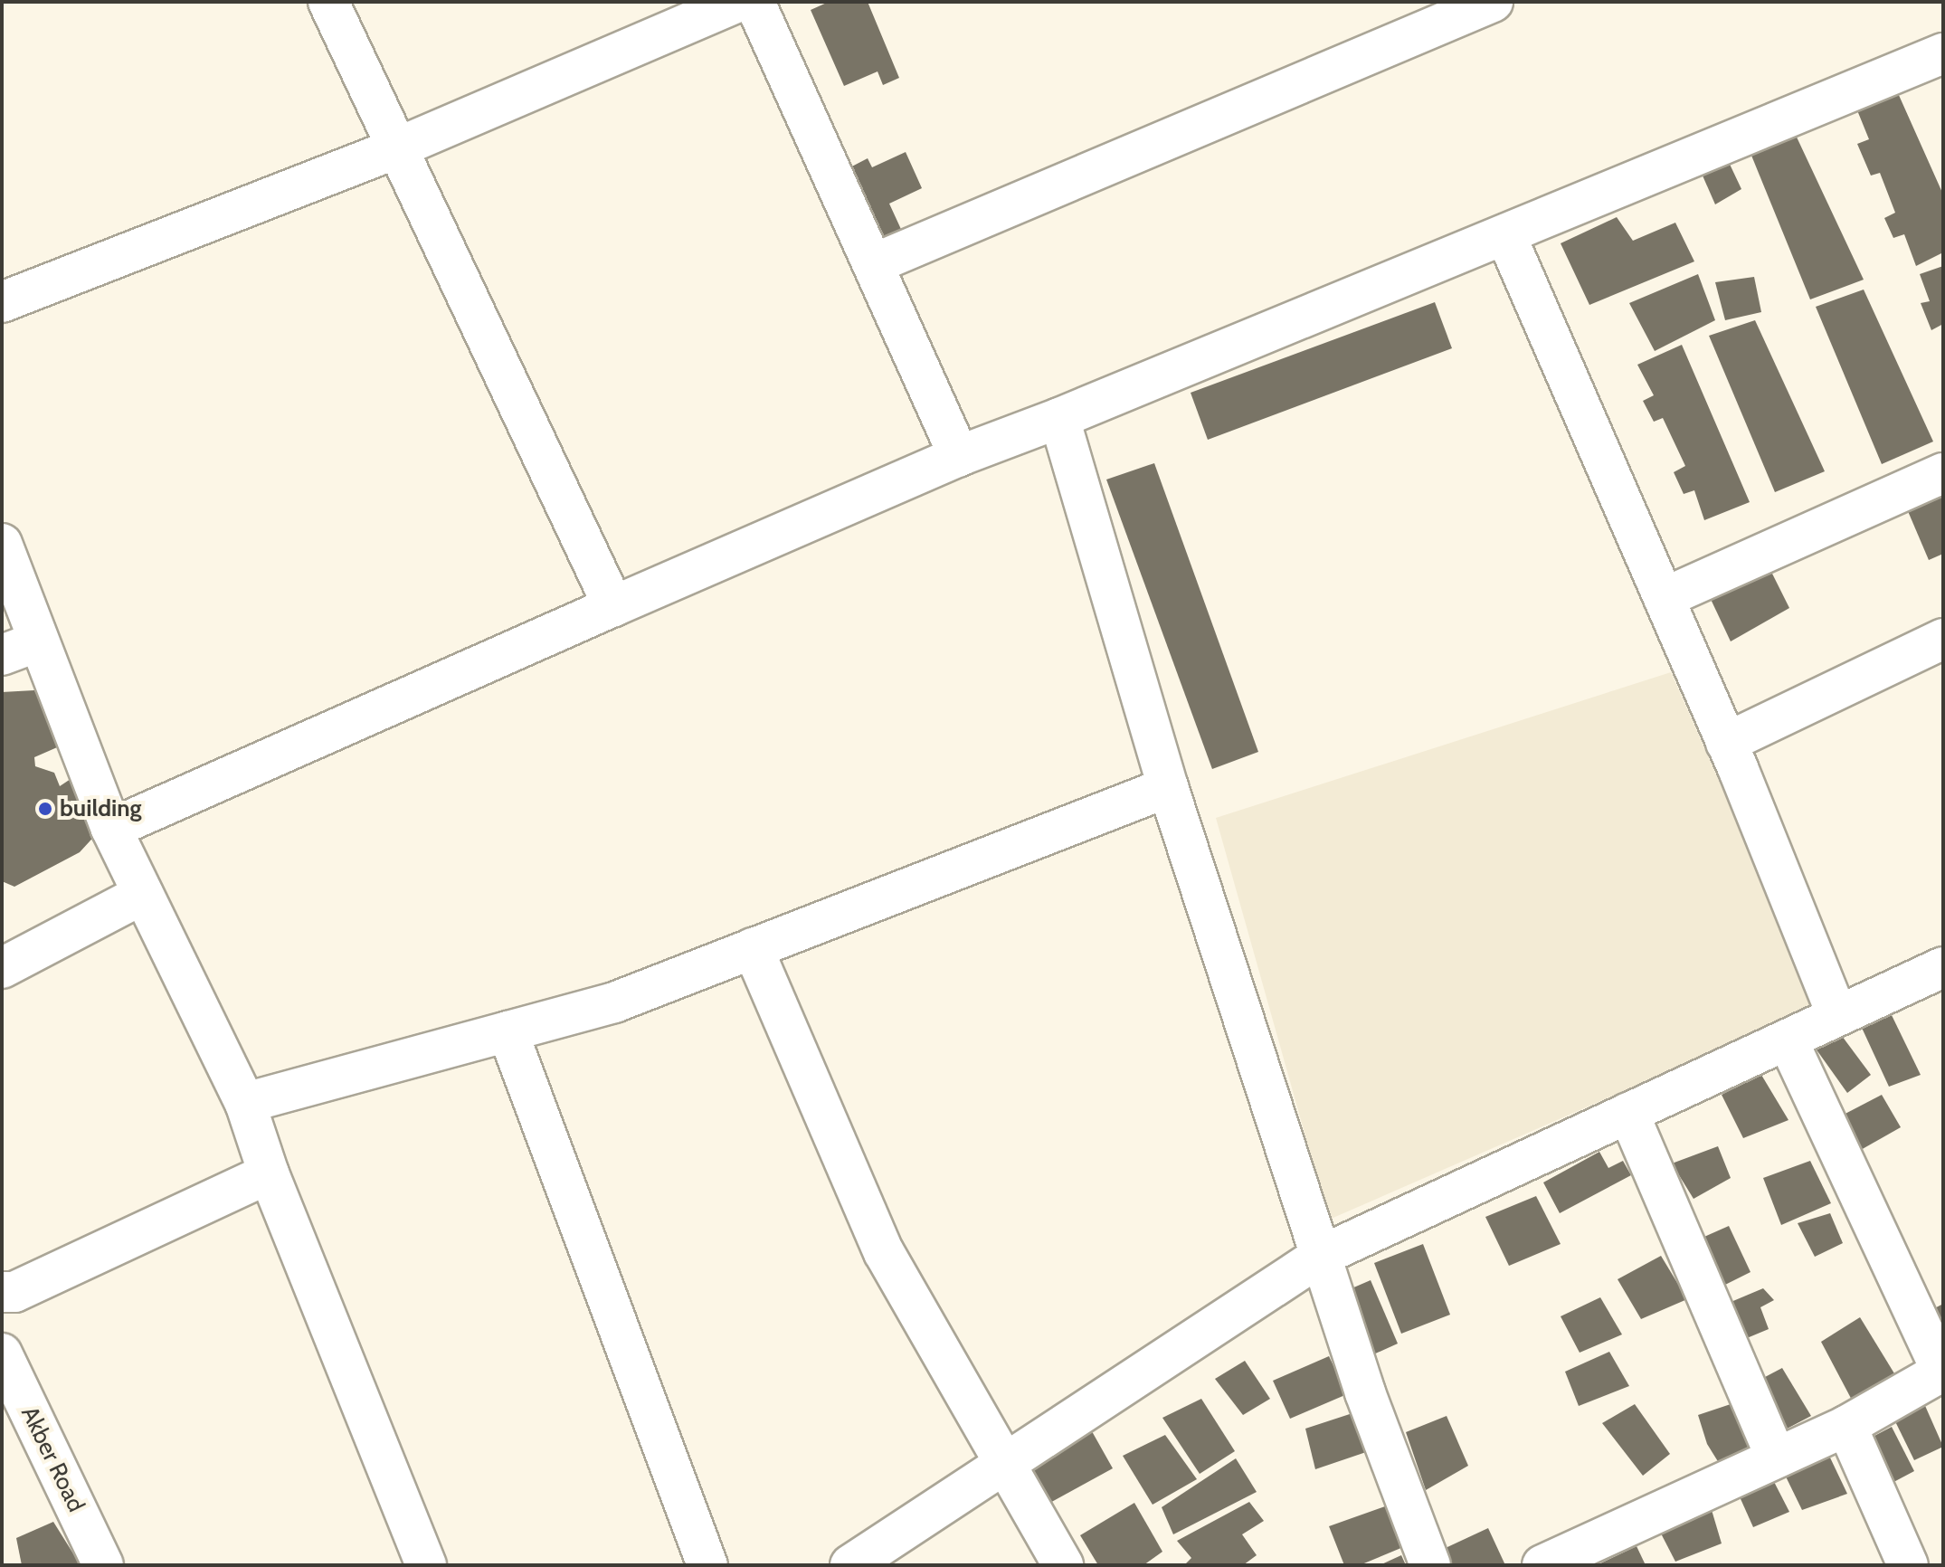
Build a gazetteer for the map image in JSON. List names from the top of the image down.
{
  "streets": {
    "street": ["Akber Road"]
  },
  "places": ["building"]
}
